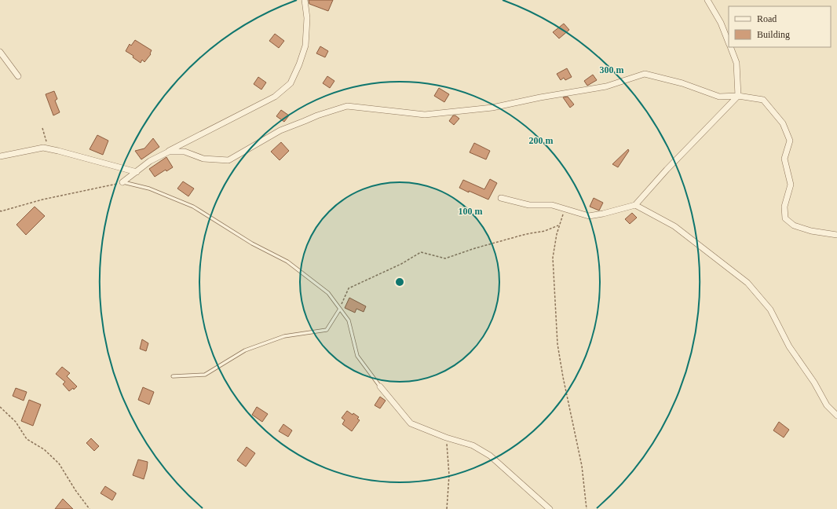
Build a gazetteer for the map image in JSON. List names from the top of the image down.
{
  "legend": ["Road", "Building"],
  "rings": ["300 m", "200 m", "100 m"]
}
